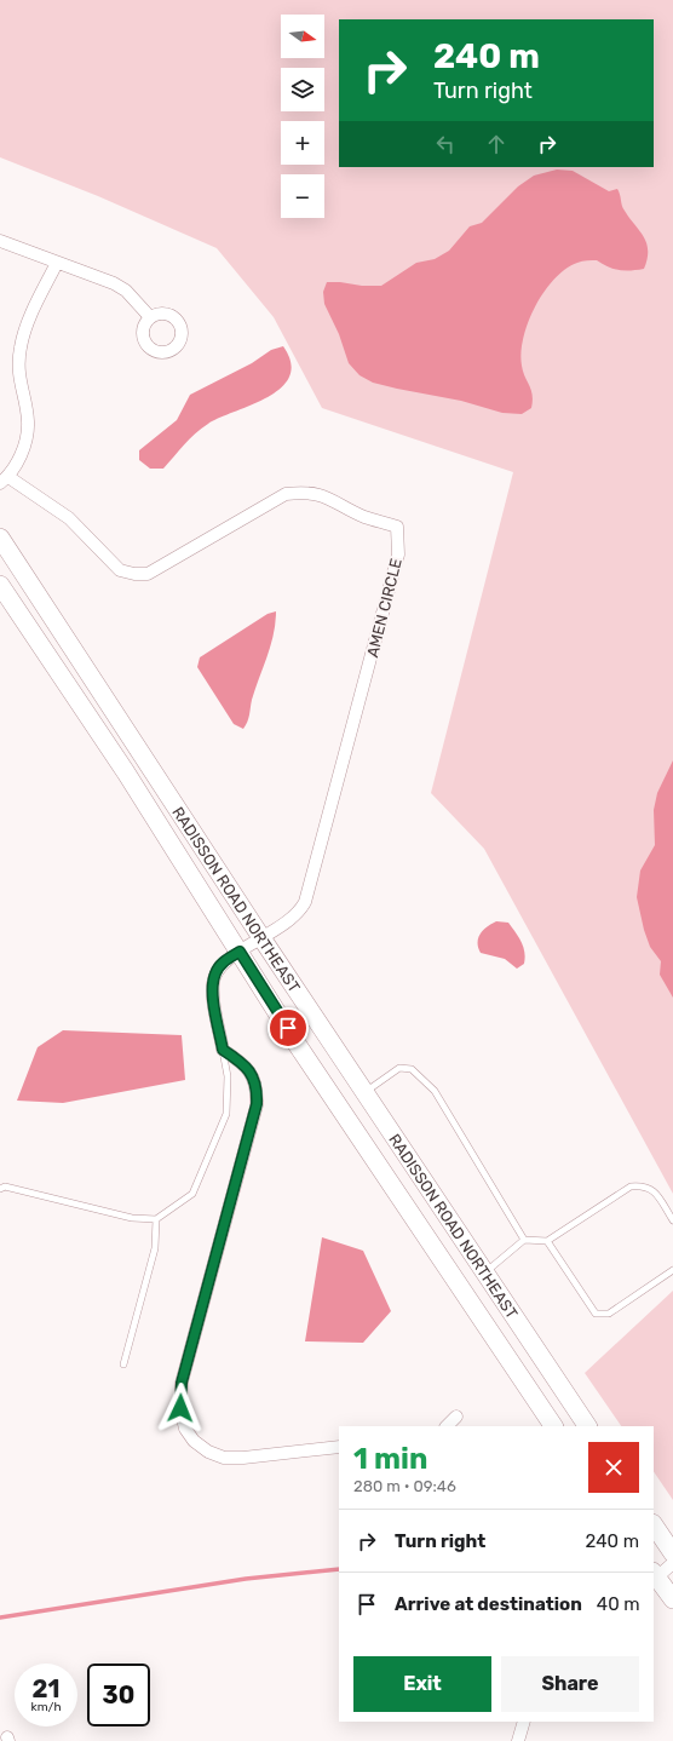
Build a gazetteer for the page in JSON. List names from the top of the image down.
{
  "streets": {
    "main road": ["RADISSON ROAD NORTHEAST"],
    "street": ["AMEN CIRCLE"]
  },
  "crossings": [
    ["AMEN CIRCLE", "RADISSON ROAD NORTHEAST"]
  ],
  "north": "right",
  "page": {
    "map_buttons": ["+", "−"],
    "turn": ["240 m", "Turn right"],
    "heading": ["1 min", "280 m · 09:46"],
    "list": [
      {
        "name": "Turn right",
        "value": "240 m"
      },
      {
        "name": "Arrive at destination",
        "value": "40 m"
      }
    ],
    "buttons": ["Exit", "Share"],
    "speed": "21 km/h",
    "limit": "30"
  }
}
